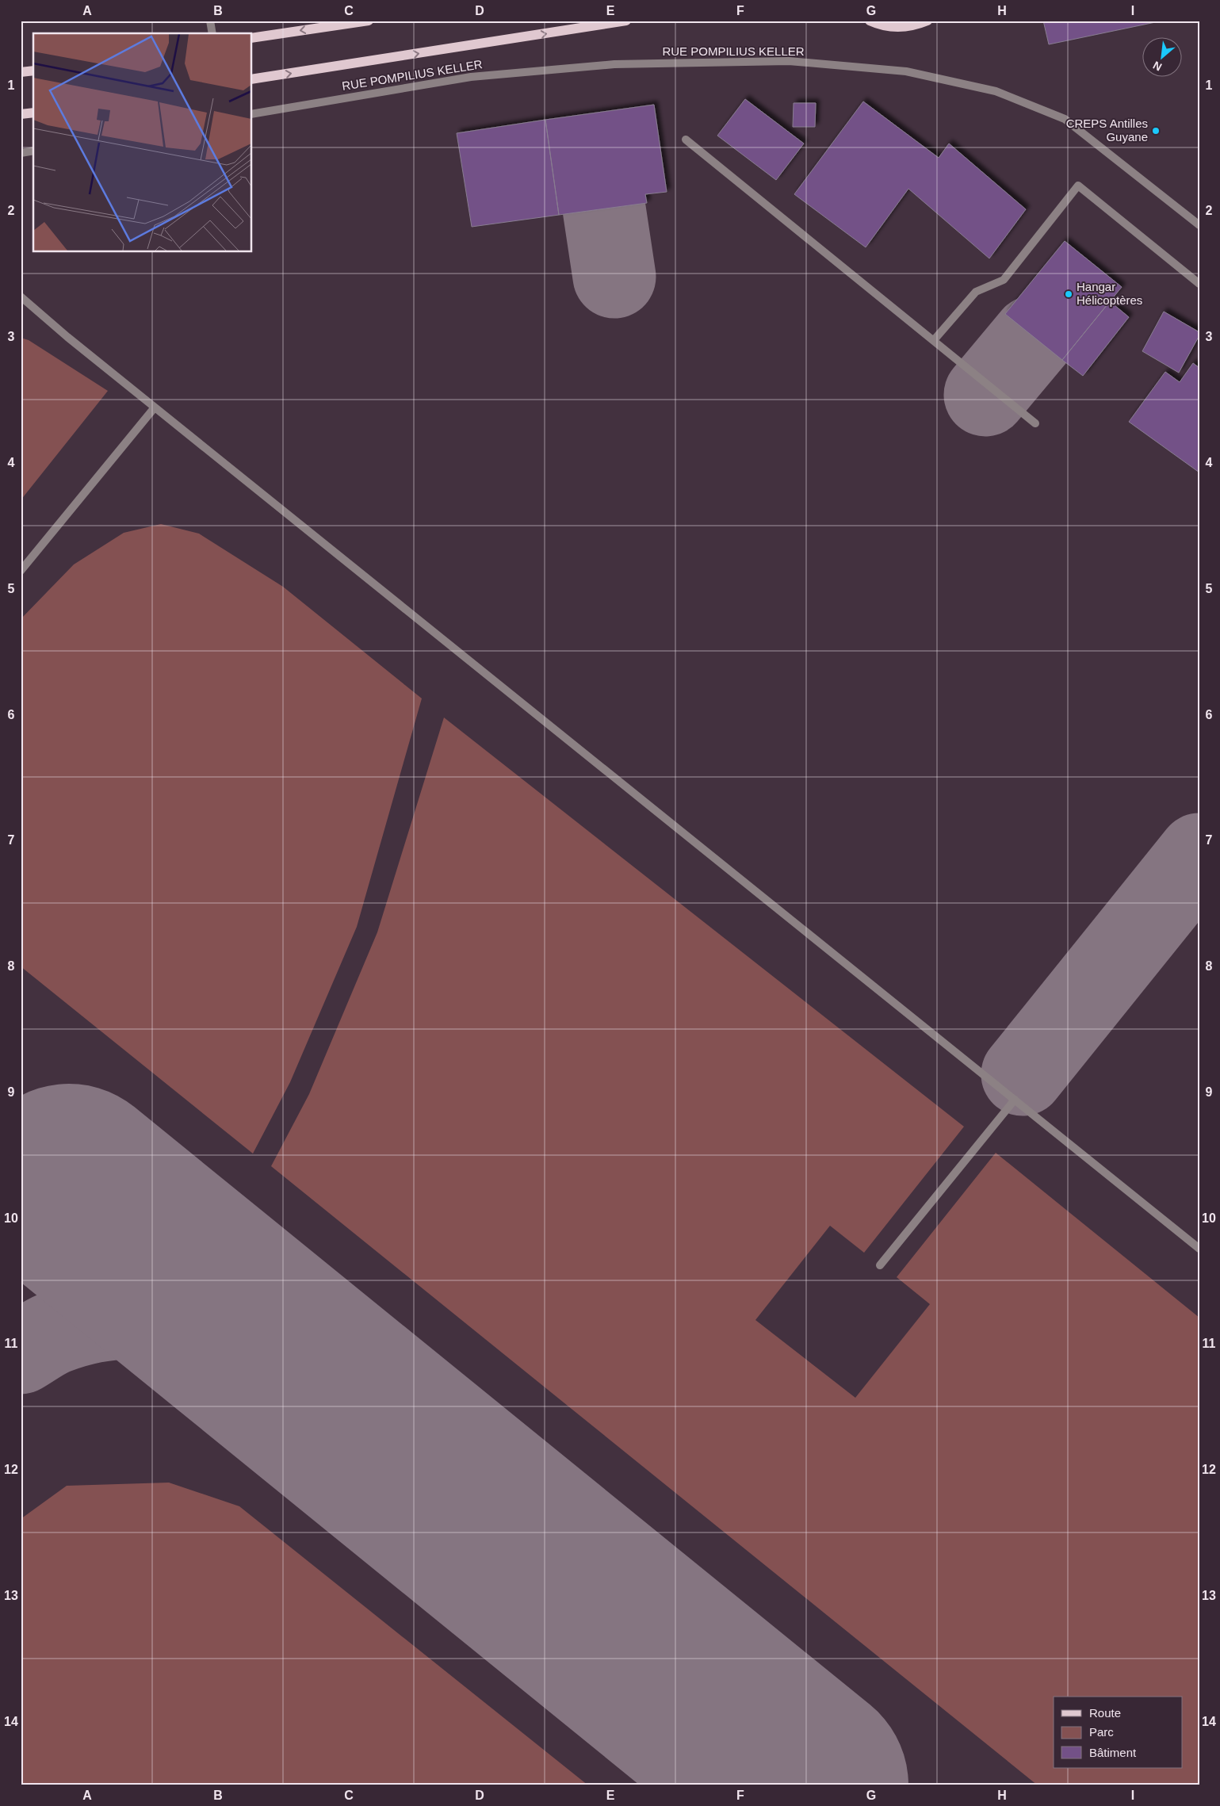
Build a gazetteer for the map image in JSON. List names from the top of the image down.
{
  "streets": {
    "street": ["RUE POMPILIUS KELLER"]
  },
  "places": ["CREPS Antilles Guyane", "Hangar Hélicoptères"],
  "legend": ["Route", "Parc", "Bâtiment"],
  "north": "bottom left",
  "grid": {
    "columns": [
      "A",
      "B",
      "C",
      "D",
      "E",
      "F",
      "G",
      "H",
      "I"
    ],
    "rows": [
      "1",
      "2",
      "3",
      "4",
      "5",
      "6",
      "7",
      "8",
      "9",
      "10",
      "11",
      "12",
      "13",
      "14"
    ]
  }
}
